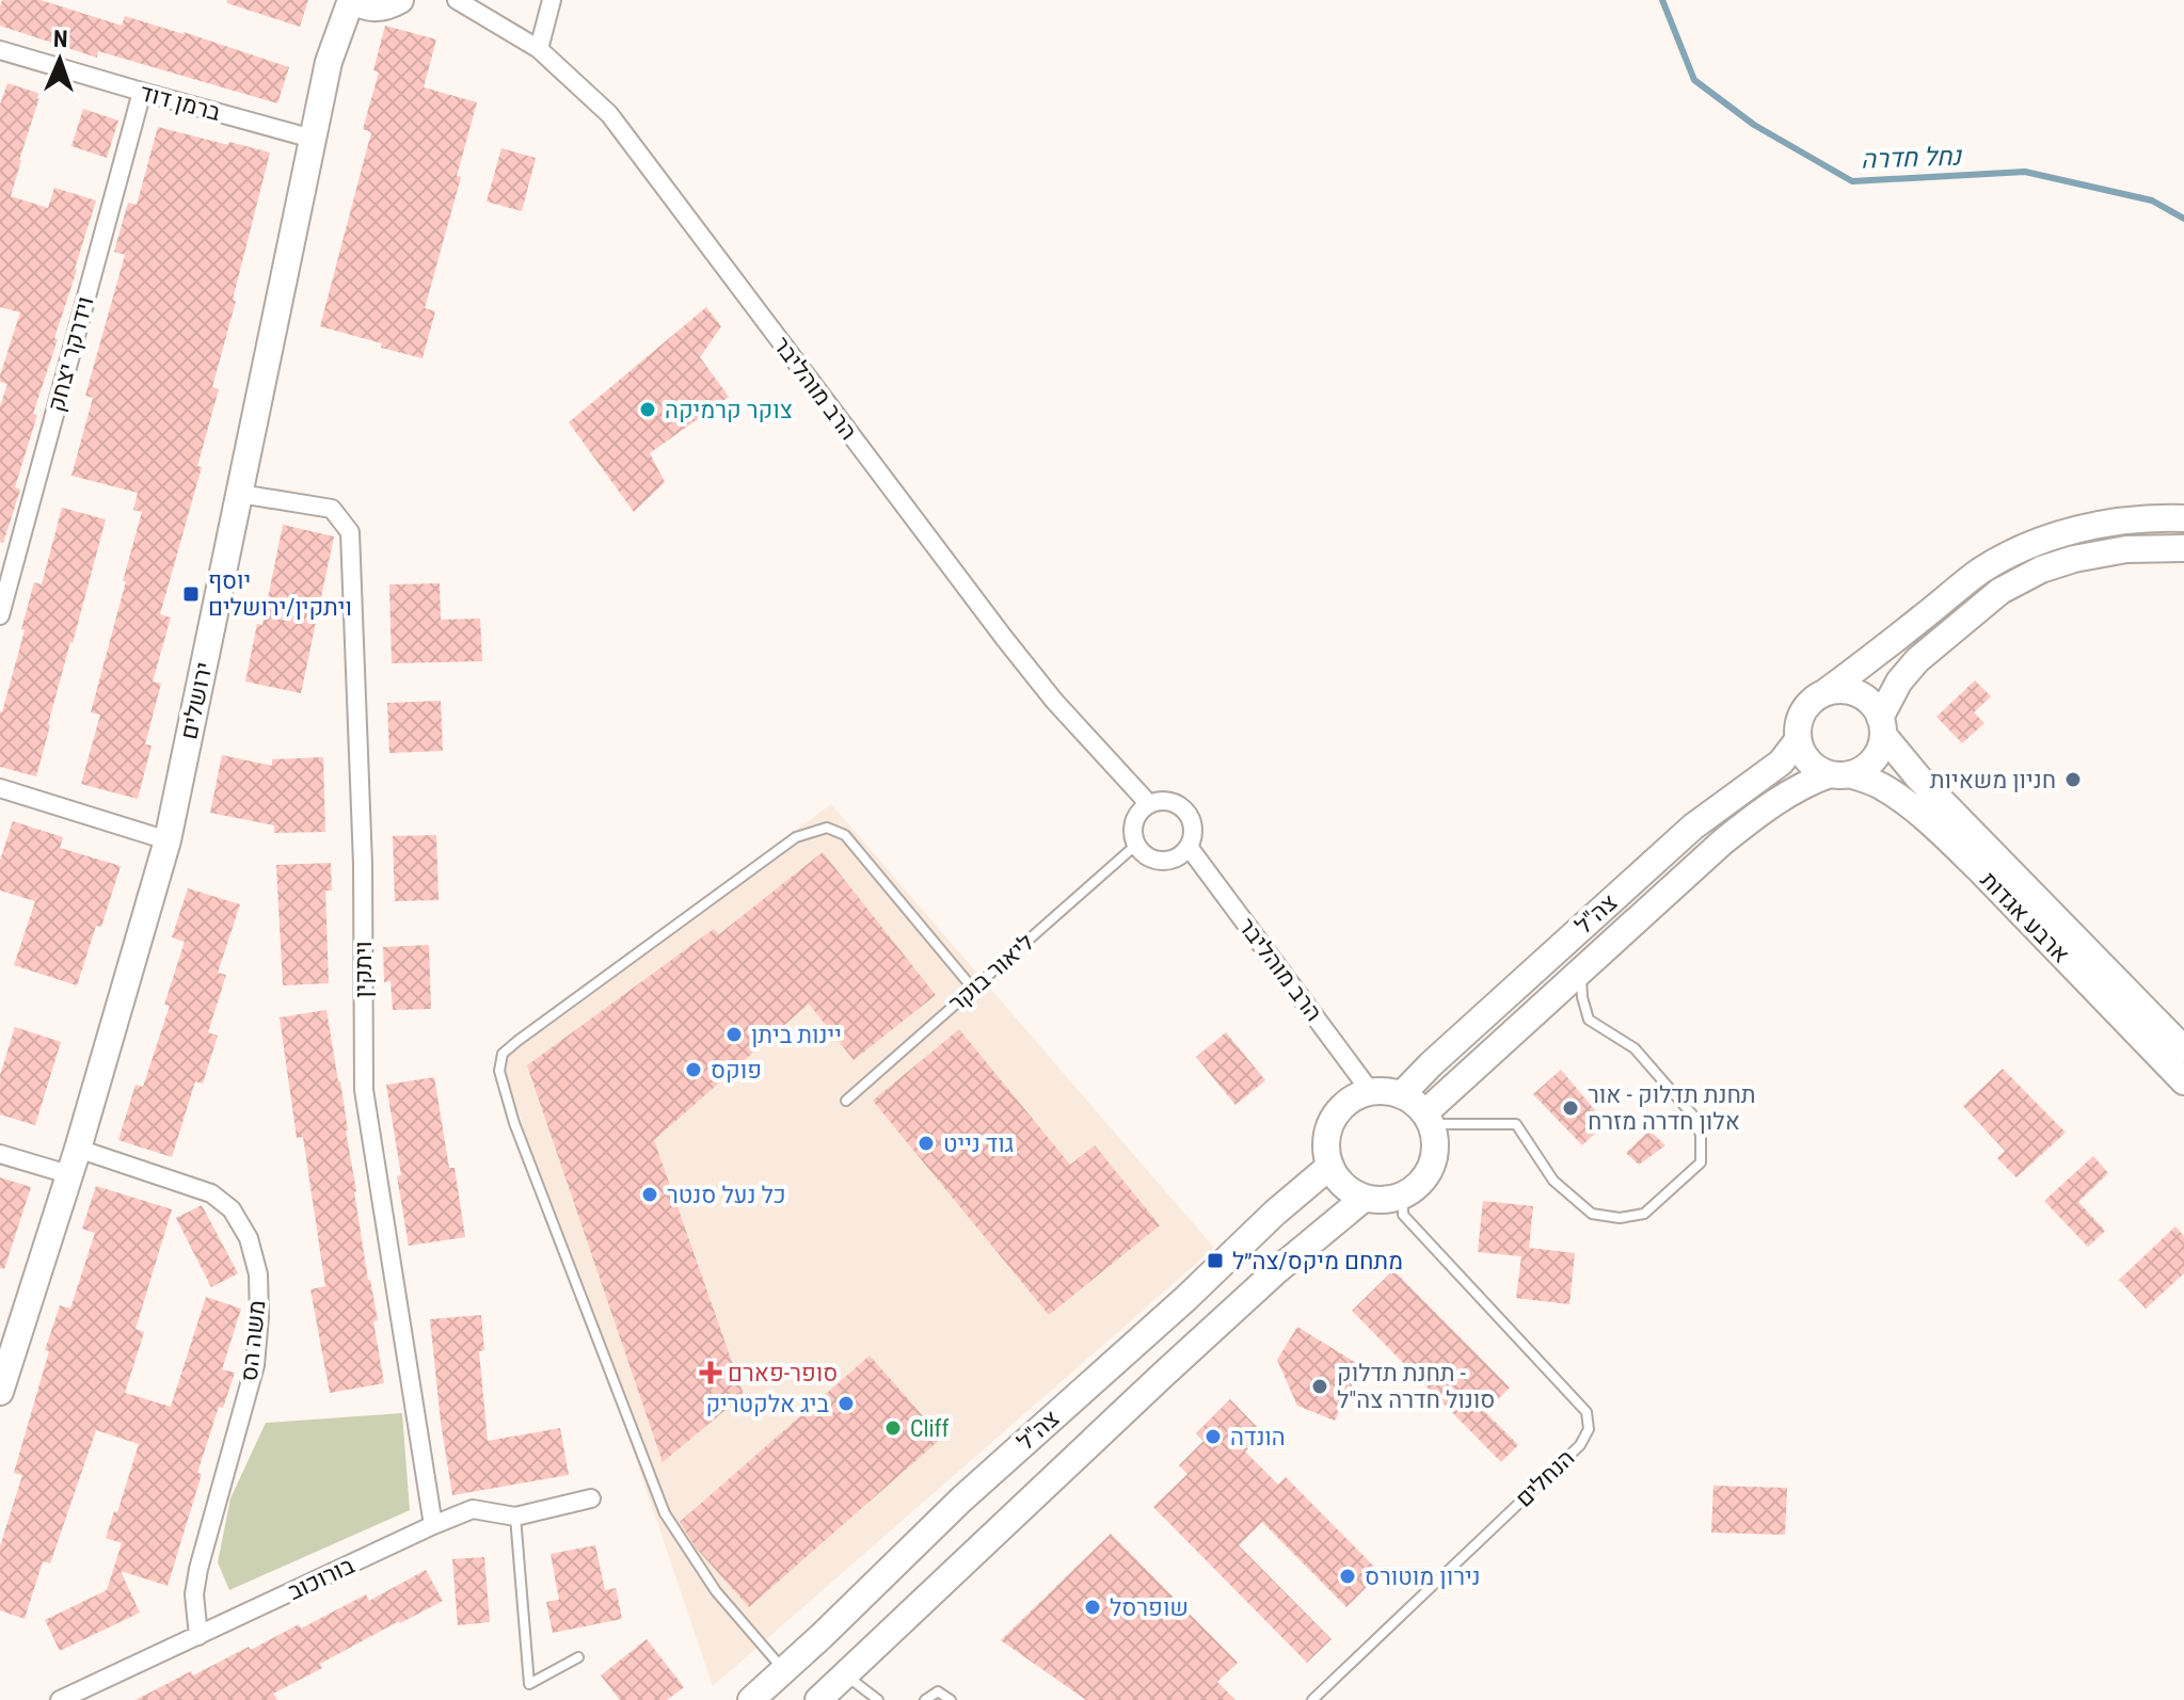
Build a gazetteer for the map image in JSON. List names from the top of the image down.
{
  "streets": {
    "main road": ["ירושלים", "צה\"ל", "ארבע אגדות"],
    "street": [
      "ברמן דוד",
      "וידרקר יצחק",
      "הרב מוהליבר",
      "ויתקין",
      "משה הס",
      "בורוכוב"
    ],
    "lane": ["ליאור בוקר", "הנחלים"]
  },
  "crossings": [
    ["ברמן דוד", "וידרקר יצחק"],
    ["ברמן דוד", "ירושלים"],
    ["הרב מוהליבר", "צה\"ל"],
    ["הרב מוהליבר", "ליאור בוקר"],
    ["הרב מוהליבר", "הנחלים"],
    ["ירושלים", "ויתקין"],
    ["ירושלים", "משה הס"],
    ["צה\"ל", "ארבע אגדות"],
    ["צה\"ל", "הנחלים"],
    ["ויתקין", "בורוכוב"],
    ["משה הס", "בורוכוב"]
  ],
  "water": ["נחל חדרה"],
  "places": {
    "other": [
      "צוקר קרמיקה",
      "חניון משאיות",
      "יינות ביתן",
      "פוקס",
      "תחנת תדלוק - אור אלון חדרה מזרח",
      "גוד נייט",
      "כל נעל סנטר",
      "תחנת תדלוק - סונול חדרה צה\"ל",
      "ביג אלקטריק",
      "Cliff",
      "הונדה",
      "נירון מוטורס",
      "שופרסל"
    ],
    "transit": ["יוסף ויתקין/ירושלים", "מתחם מיקס/צה״ל"],
    "health": ["סופר-פארם"]
  },
  "north": "top"
}
